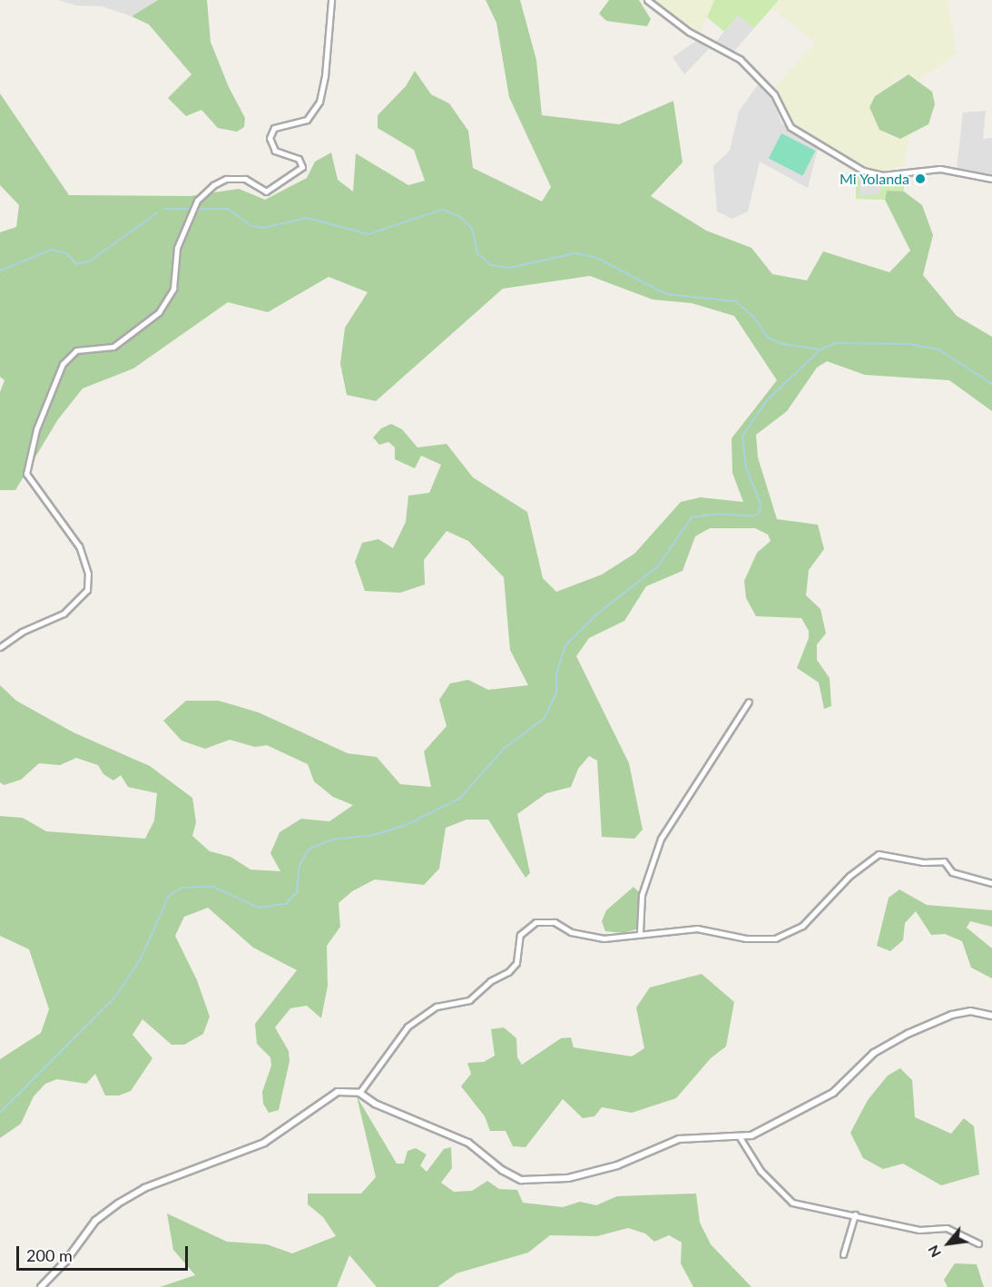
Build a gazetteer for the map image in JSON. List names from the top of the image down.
{
  "places": ["Mi Yolanda"],
  "scale_bar": "200 m",
  "north": "bottom left"
}
